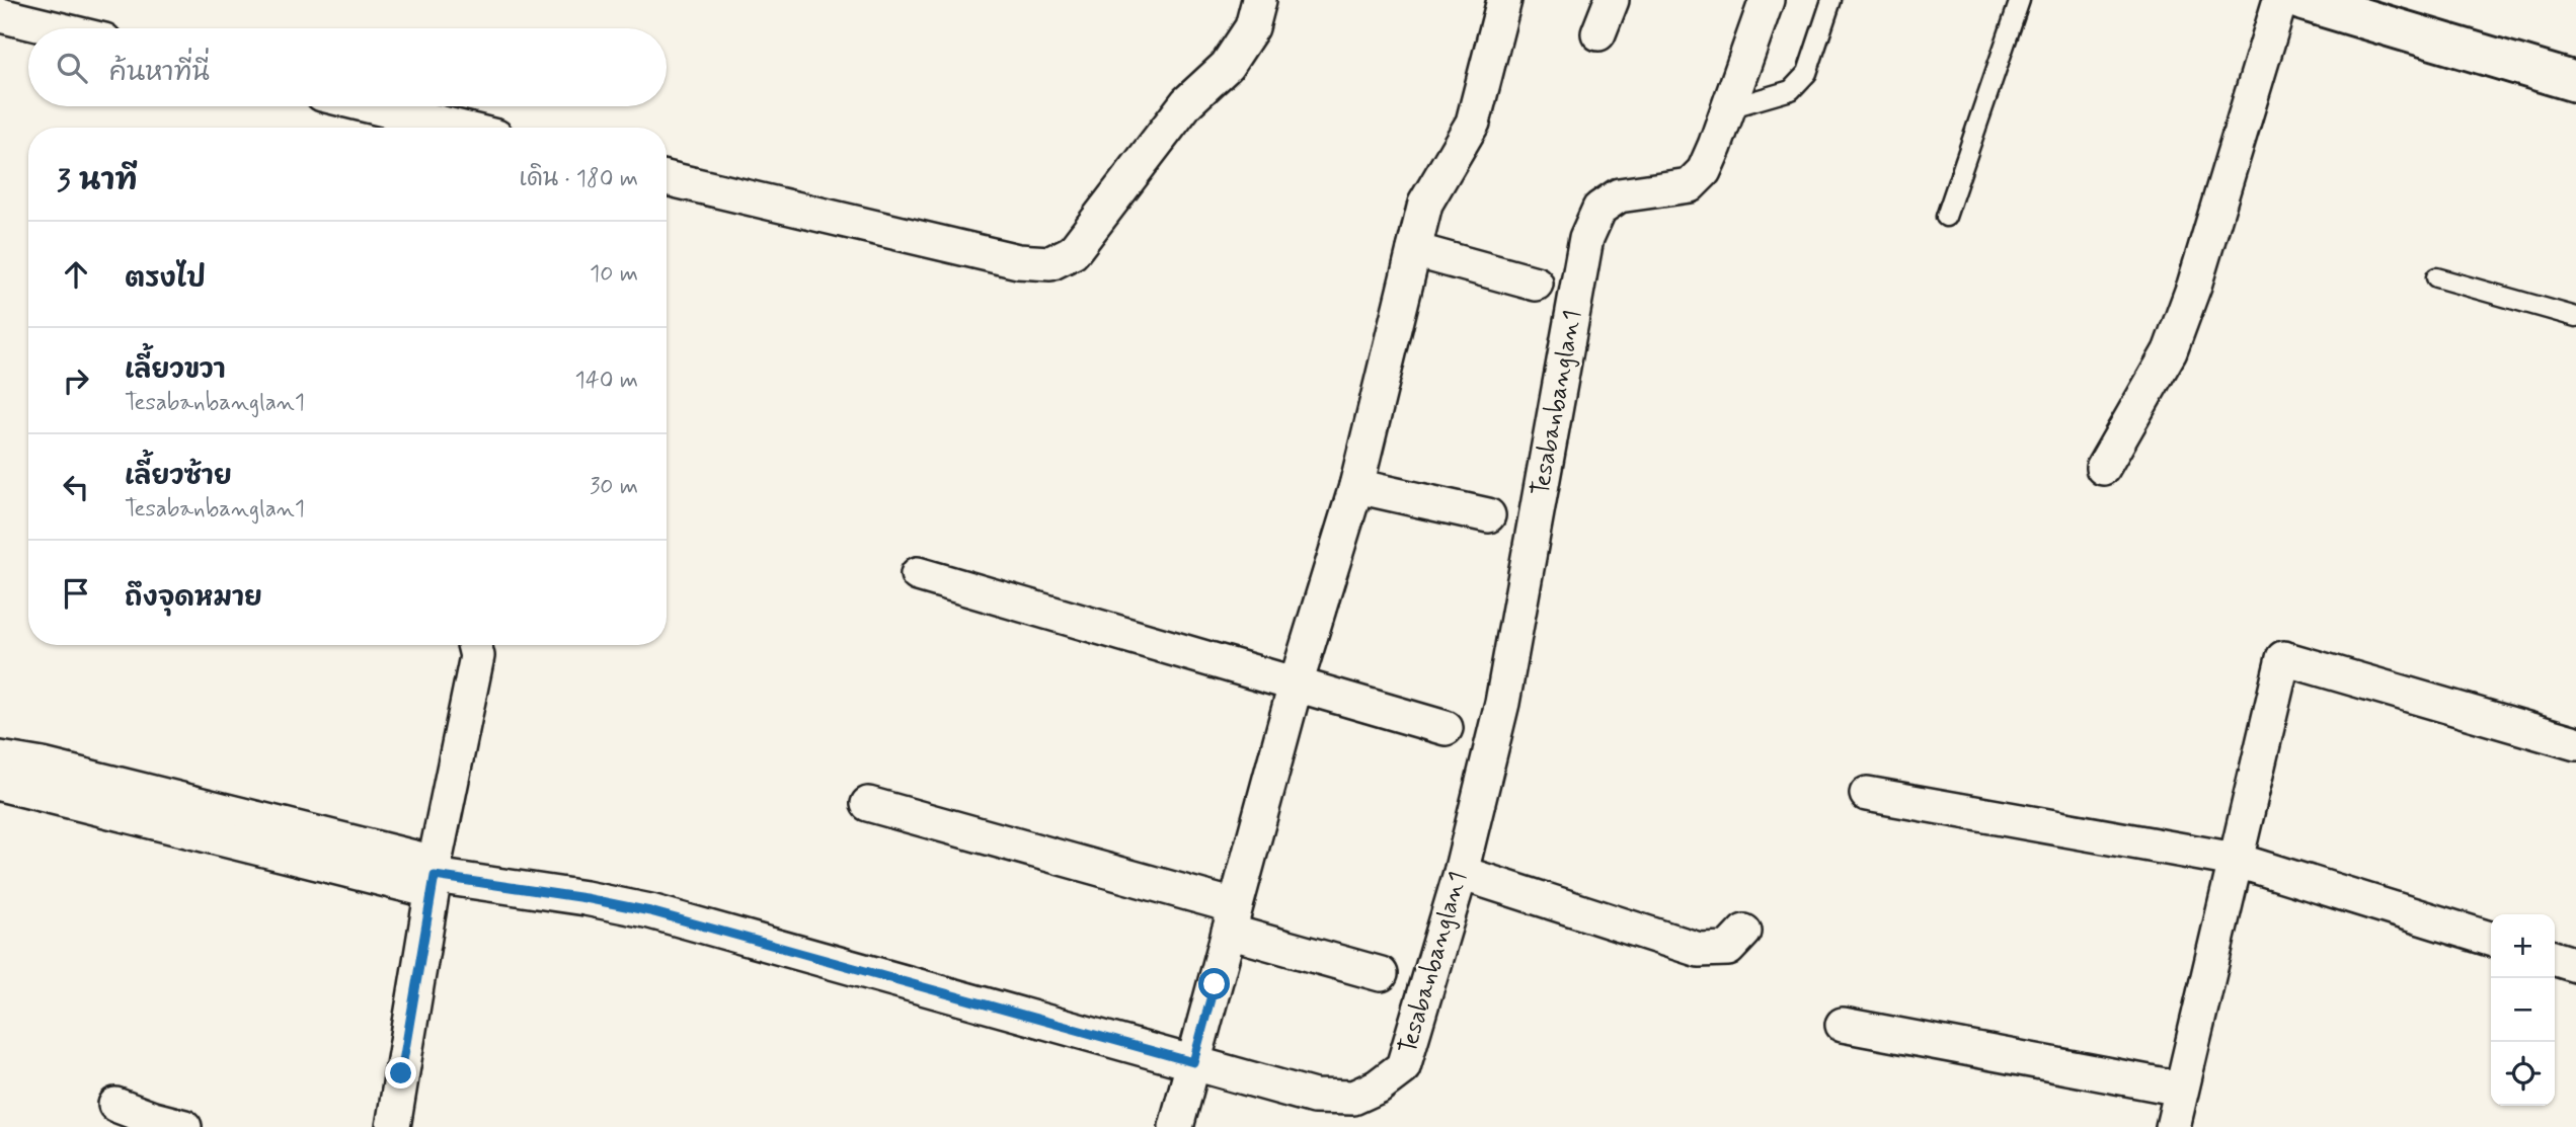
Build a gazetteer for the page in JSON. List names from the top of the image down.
{
  "streets": {
    "street": ["Tesabanbanglan1"]
  },
  "page": {
    "search": "ค้นหาที่นี่",
    "heading": ["3 นาที", "เดิน · 180 m"],
    "list": [
      ["ตรงไป", "10 m"],
      ["เลี้ยวขวา", "Tesabanbanglan1", "140 m"],
      ["เลี้ยวซ้าย", "Tesabanbanglan1", "30 m"],
      "ถึงจุดหมาย"
    ],
    "map_buttons": ["+", "−"]
  }
}
